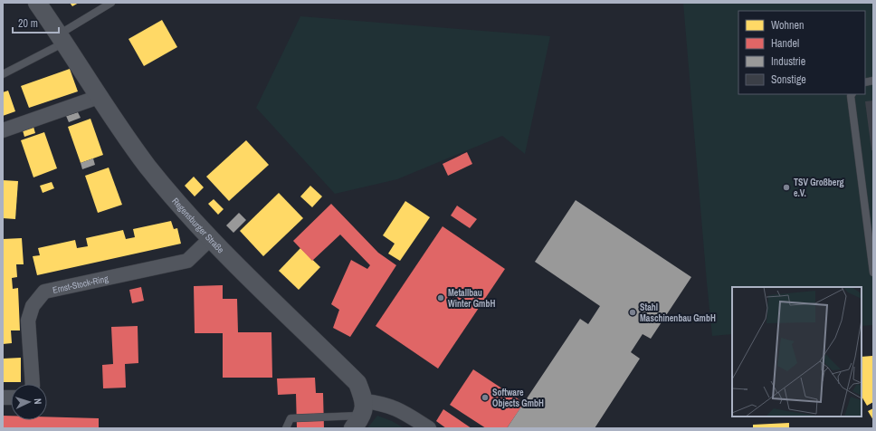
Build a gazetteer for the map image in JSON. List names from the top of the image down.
{
  "streets": {
    "street": ["Regensburger Straße", "Ernst-Stock-Ring"]
  },
  "crossings": [
    ["Regensburger Straße", "Ernst-Stock-Ring"]
  ],
  "places": [
    "TSV Großberg e.V.",
    "Metallbau Winter GmbH",
    "Stahl Maschinenbau GmbH",
    "Software Objects GmbH"
  ],
  "legend": [
    "Wohnen",
    "Handel",
    "Industrie",
    "Sonstige"
  ],
  "scale_bar": "20 m",
  "north": "right"
}
